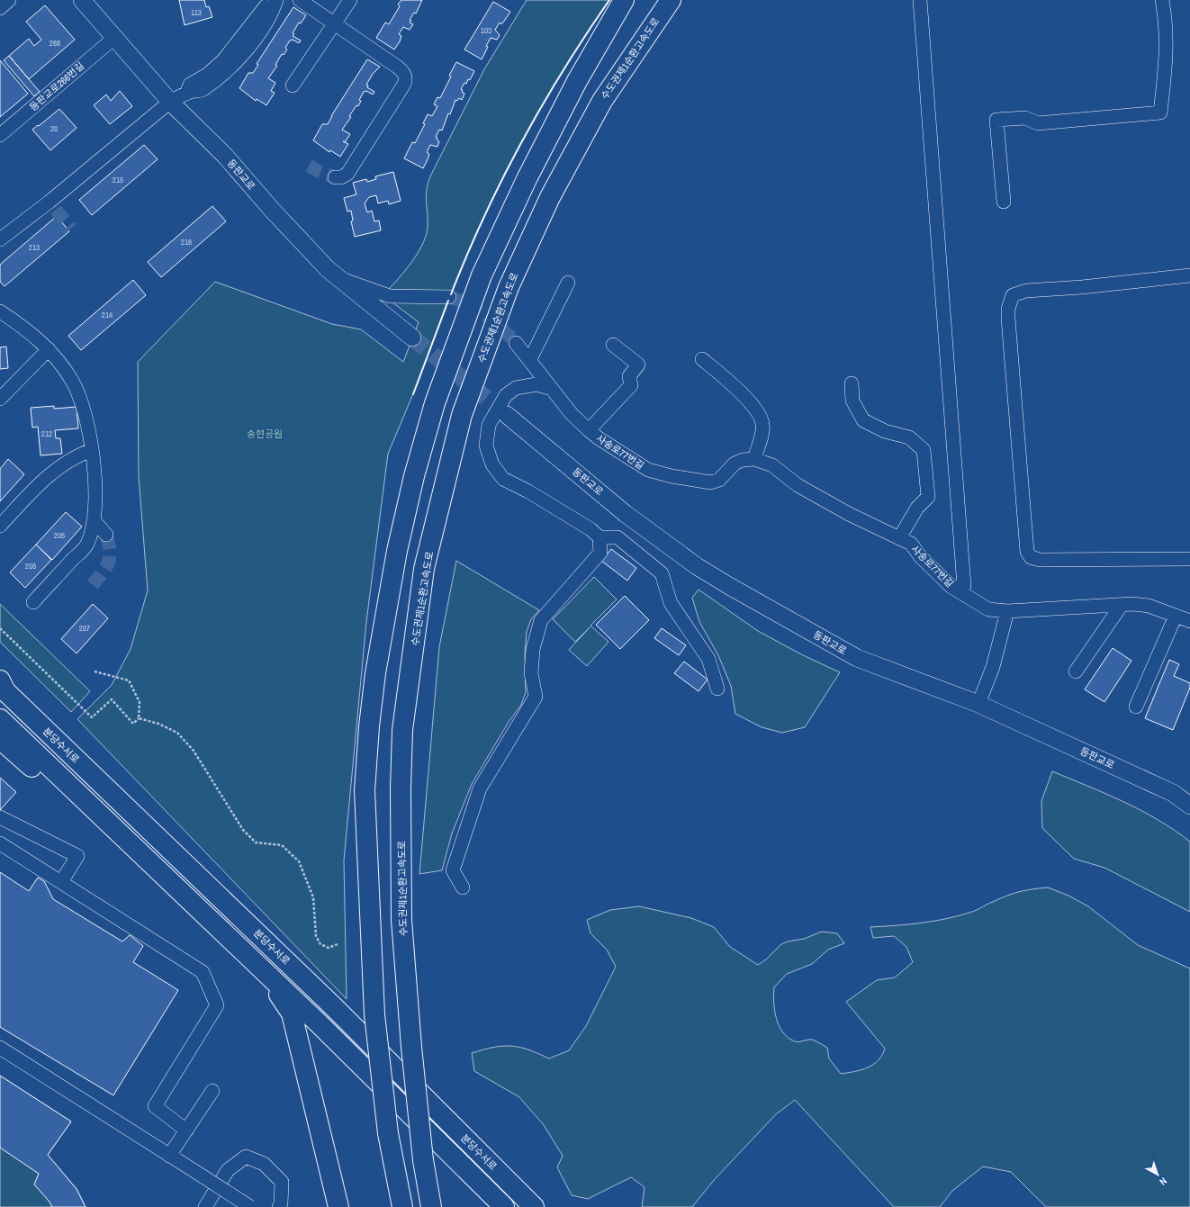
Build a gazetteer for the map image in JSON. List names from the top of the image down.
{
  "streets": {
    "highway": ["수도권제1순환고속도로", "분당수서로"],
    "main road": ["동판교로"],
    "street": ["동판교로266번길", "사송로77번길"]
  },
  "crossings": [
    ["동판교로266번길", "동판교로"]
  ],
  "parks": ["송현공원"],
  "house_numbers": [
    "113",
    "103",
    "268",
    "20",
    "215",
    "216",
    "213",
    "214",
    "212",
    "205",
    "205",
    "207"
  ],
  "north": "bottom right"
}
